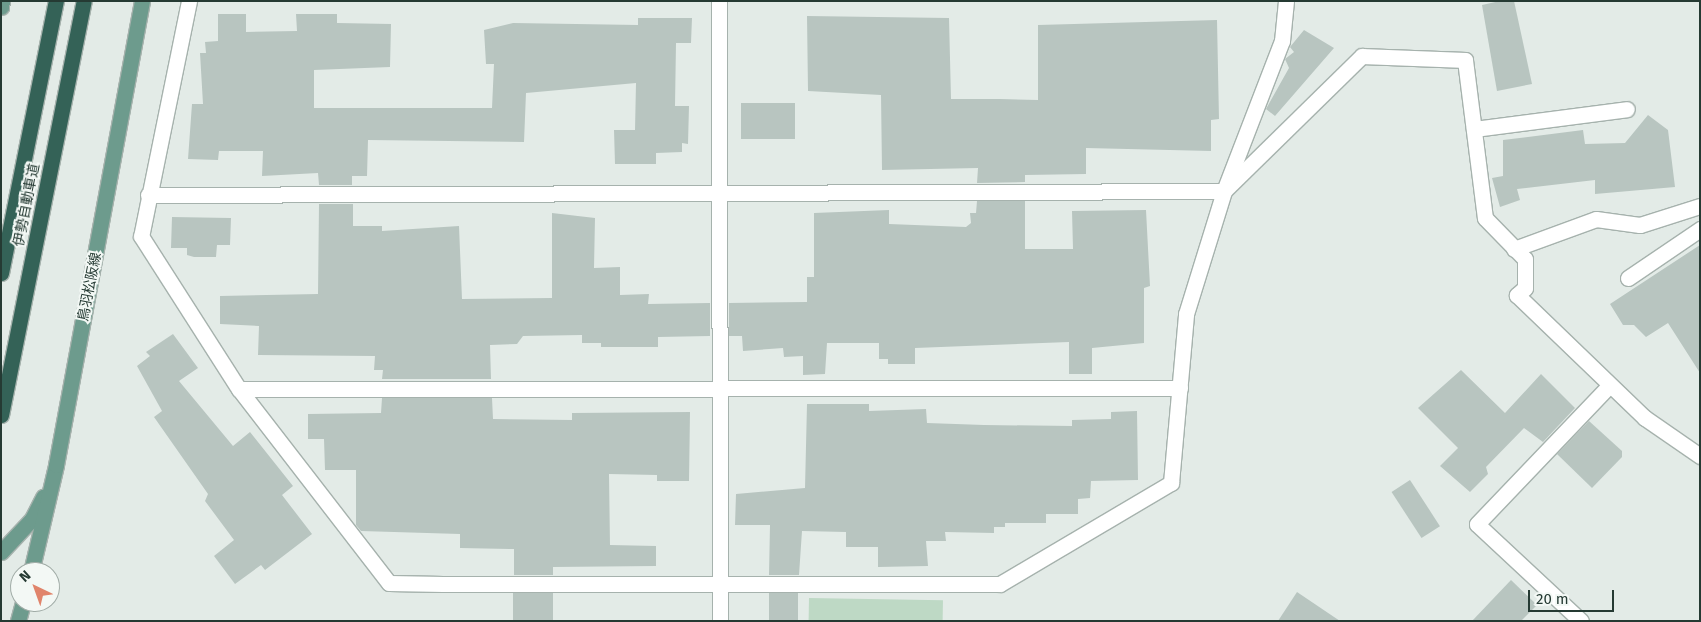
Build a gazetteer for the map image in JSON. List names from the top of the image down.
{
  "streets": {
    "highway": ["伊勢自動車道"],
    "main road": ["鳥羽松阪線"]
  },
  "scale_bar": "20 m",
  "north": "top left"
}
